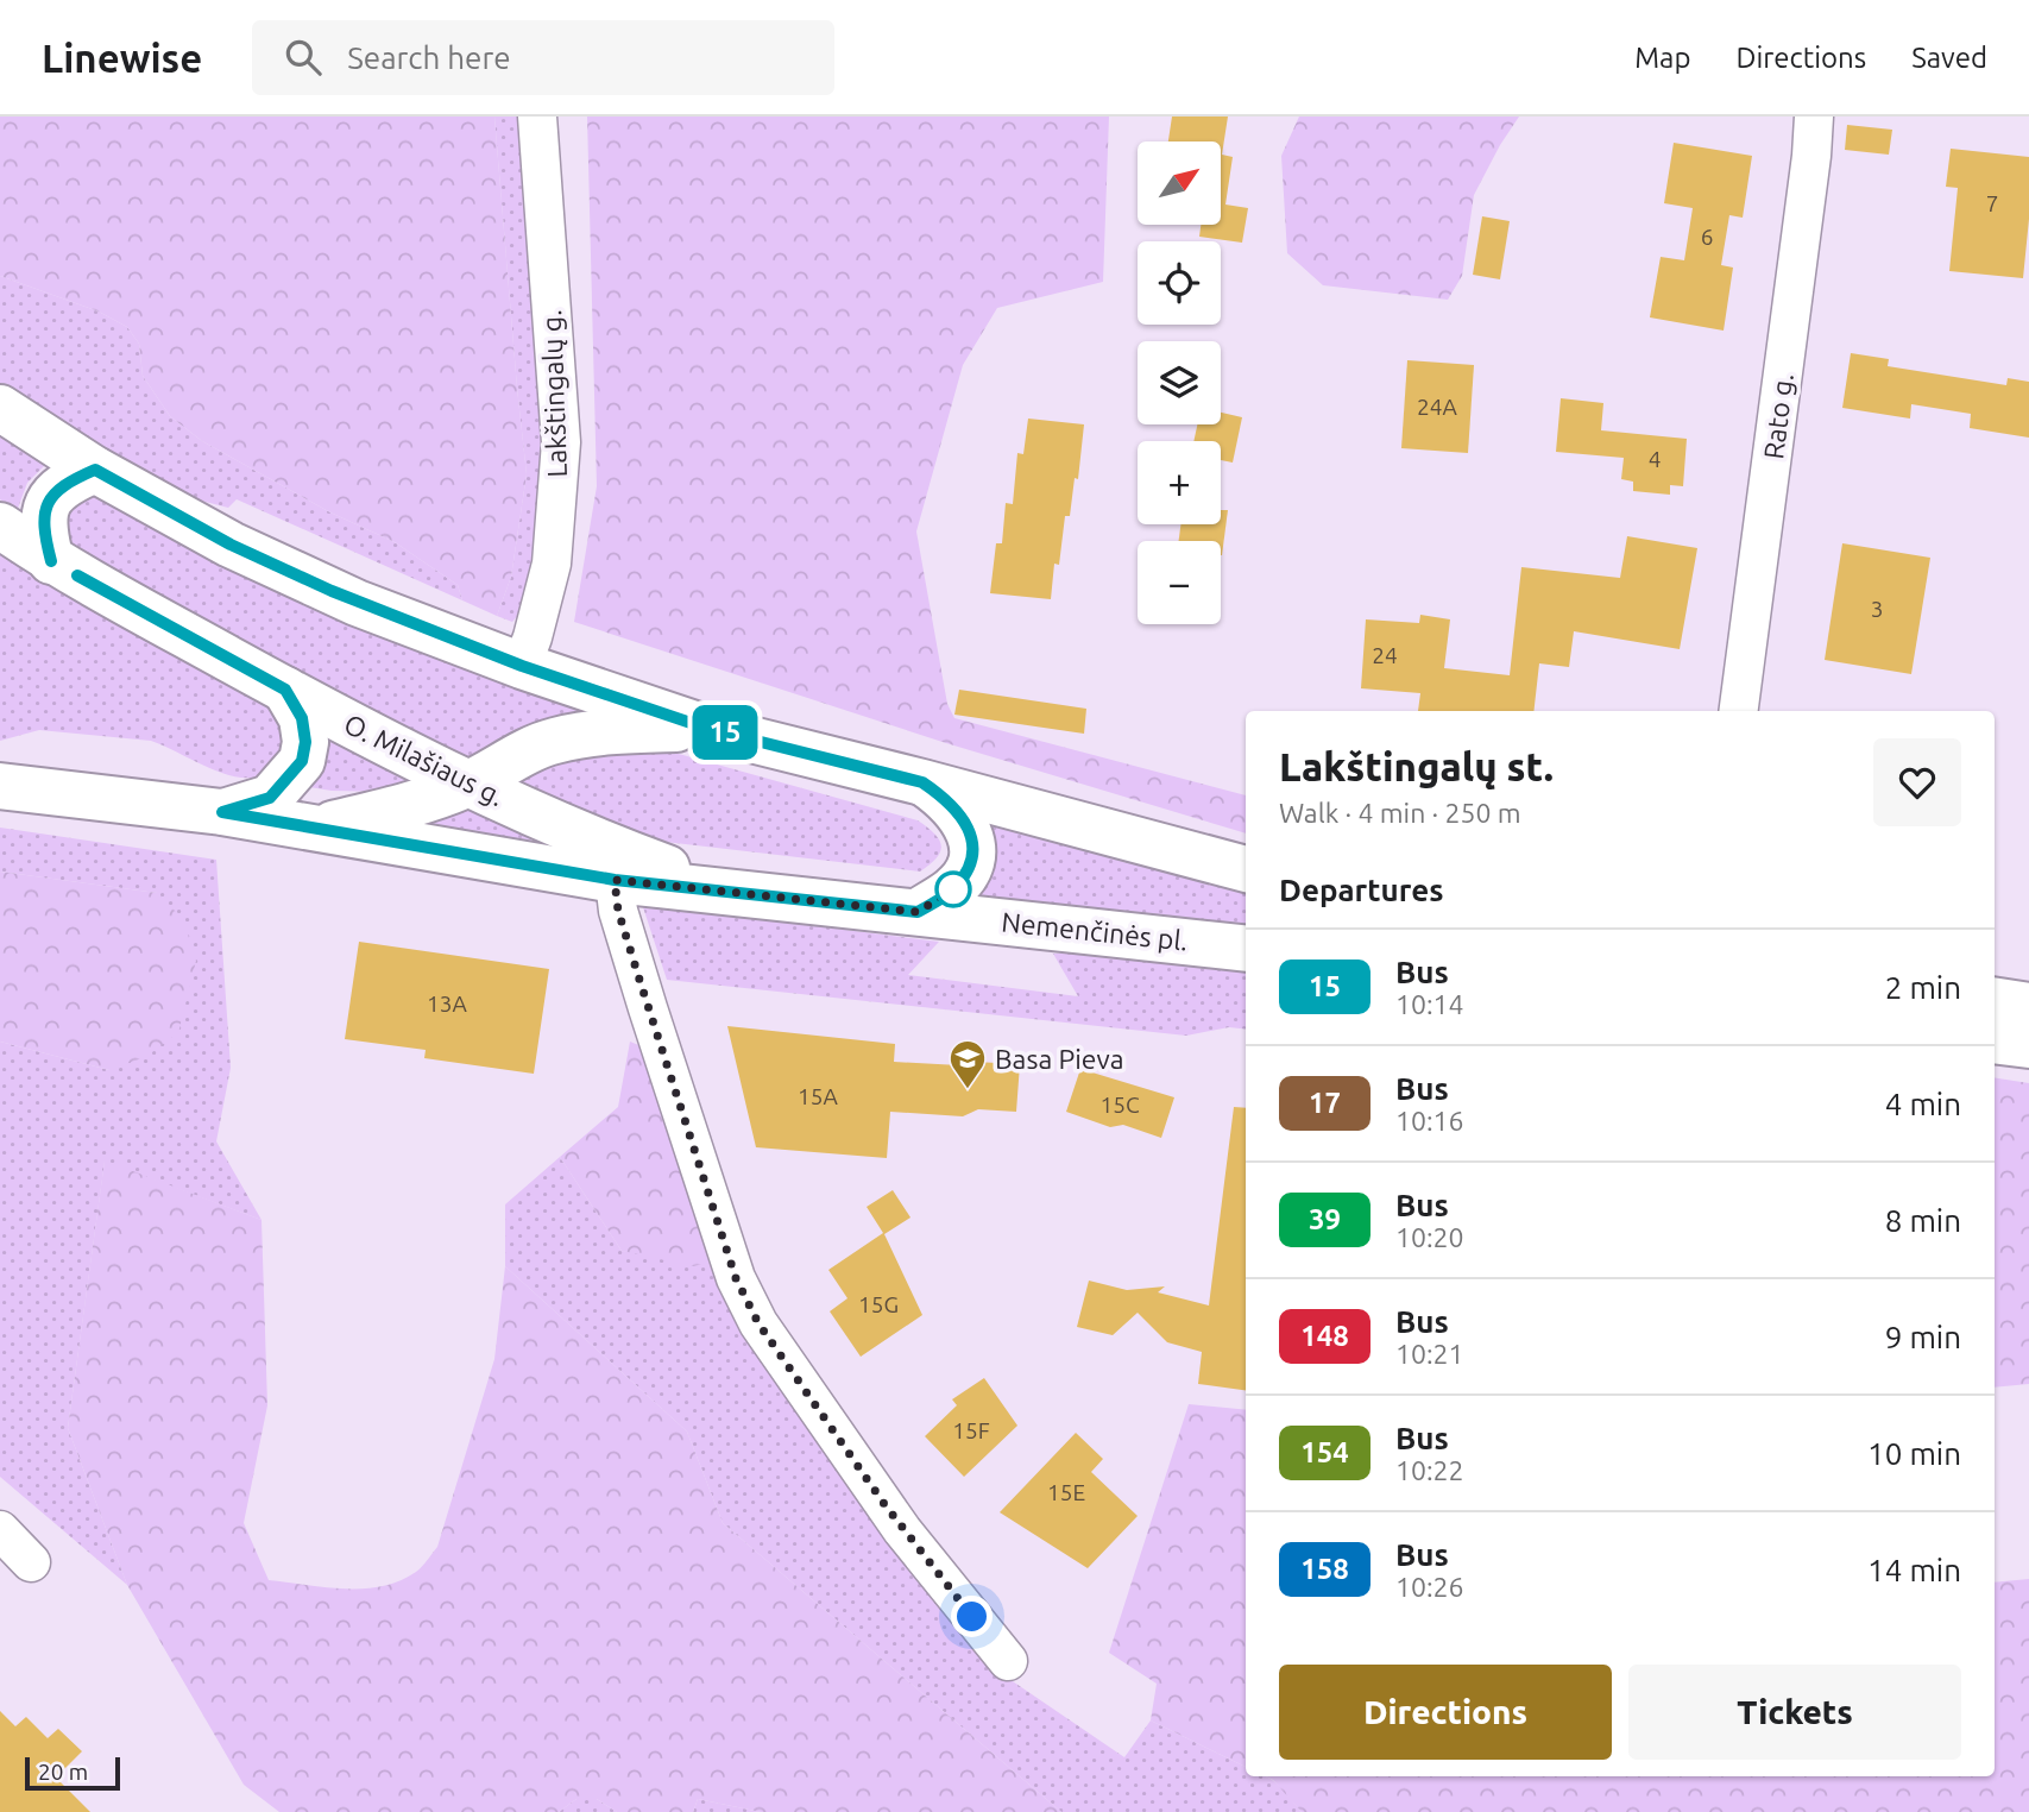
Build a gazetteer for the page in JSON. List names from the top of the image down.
{
  "streets": {
    "main road": ["O. Milašiaus g.", "Nemenčinės pl."],
    "street": ["Lakštingalų g.", "Rato g."]
  },
  "crossings": [
    ["O. Milašiaus g.", "Nemenčinės pl."]
  ],
  "places": {
    "school or university": ["Basa Pieva"]
  },
  "lines": ["bus line 15"],
  "house_numbers": [
    "7",
    "6",
    "24A",
    "4",
    "3",
    "24",
    "13A",
    "15A",
    "15C",
    "15G",
    "15F",
    "15E"
  ],
  "scale_bar": "20 m",
  "north": "top right",
  "page": {
    "header": "Linewise",
    "search": "Search here",
    "nav": ["Map", "Directions", "Saved"],
    "on_map": "15",
    "map_buttons": ["+", "−"],
    "heading": [
      ["Lakštingalų st.", "Walk · 4 min · 250 m"],
      "Departures"
    ],
    "list": [
      {
        "mark": "15",
        "name": "Bus",
        "note": "10:14",
        "value": "2 min"
      },
      {
        "mark": "17",
        "name": "Bus",
        "note": "10:16",
        "value": "4 min"
      },
      {
        "mark": "39",
        "name": "Bus",
        "note": "10:20",
        "value": "8 min"
      },
      {
        "mark": "148",
        "name": "Bus",
        "note": "10:21",
        "value": "9 min"
      },
      {
        "mark": "154",
        "name": "Bus",
        "note": "10:22",
        "value": "10 min"
      },
      {
        "mark": "158",
        "name": "Bus",
        "note": "10:26",
        "value": "14 min"
      }
    ],
    "buttons": ["Directions", "Tickets"],
    "scale": "20 m"
  }
}
